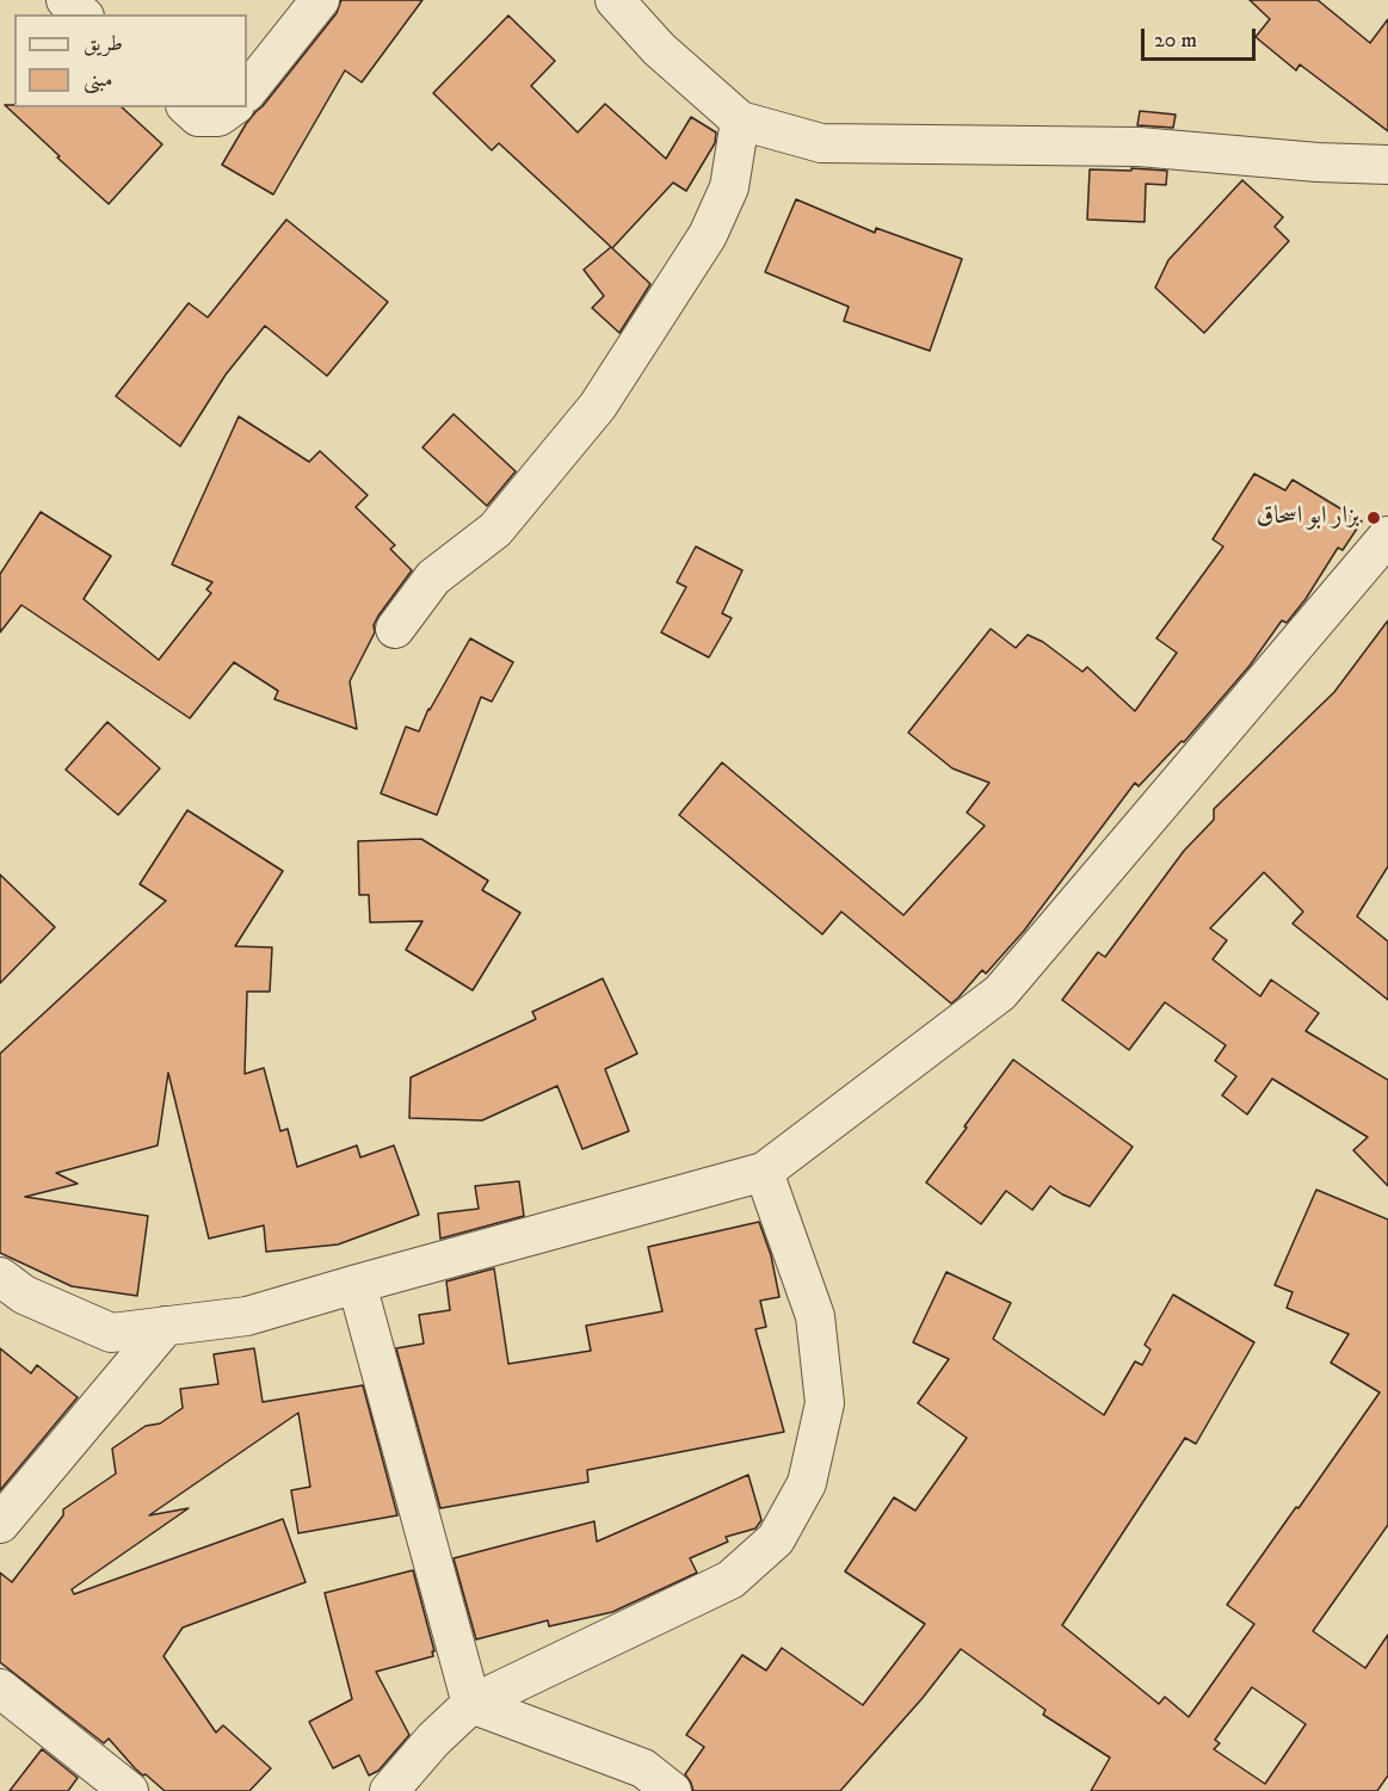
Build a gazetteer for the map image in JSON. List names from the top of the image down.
{
  "places": ["بزار ابو اسحاق"],
  "legend": ["طريق", "مبنى"],
  "scale_bar": "20 m"
}
